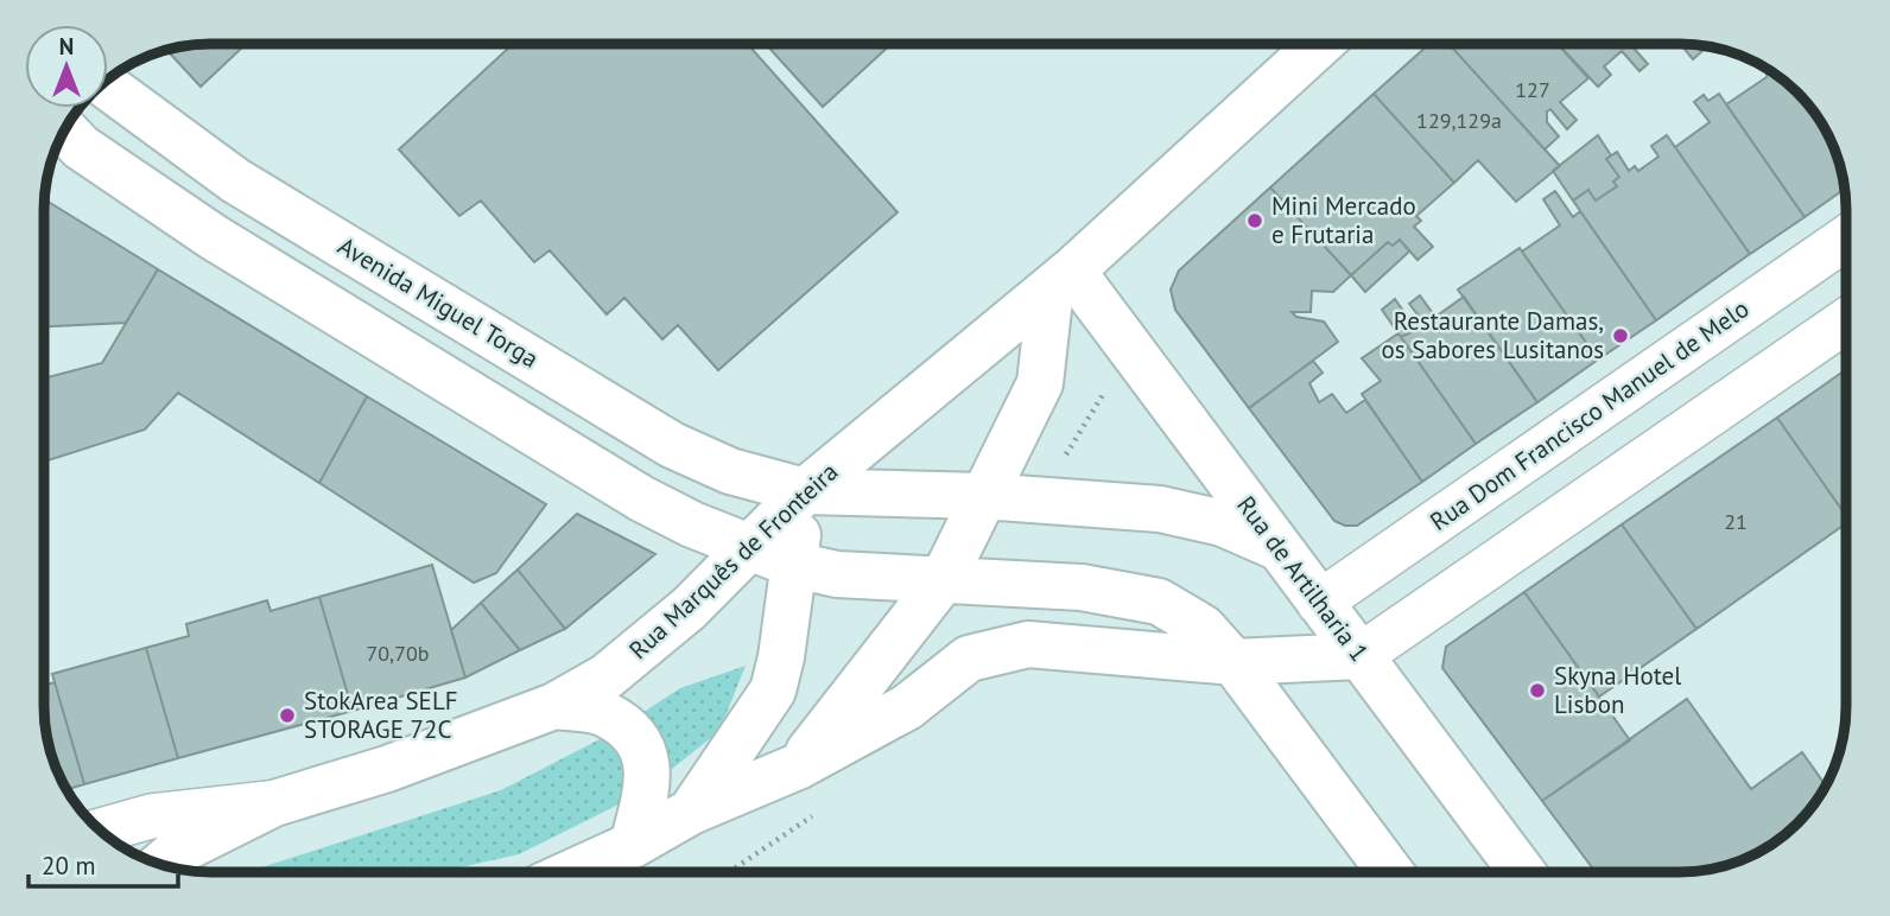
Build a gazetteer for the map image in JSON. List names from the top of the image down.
{
  "streets": {
    "main road": ["Avenida Miguel Torga", "Rua Marquês de Fronteira", "Rua de Artilharia 1"],
    "street": ["Rua Dom Francisco Manuel de Melo"]
  },
  "crossings": [
    ["Avenida Miguel Torga", "Rua Marquês de Fronteira"],
    ["Avenida Miguel Torga", "Rua de Artilharia 1"],
    ["Rua Dom Francisco Manuel de Melo", "Rua de Artilharia 1"],
    ["Rua Marquês de Fronteira", "Rua de Artilharia 1"]
  ],
  "places": [
    "Mini Mercado e Frutaria",
    "Restaurante Damas, os Sabores Lusitanos",
    "Skyna Hotel Lisbon",
    "StokArea SELF STORAGE 72C"
  ],
  "house_numbers": [
    "127",
    "129,129a",
    "21",
    "70,70b"
  ],
  "scale_bar": "20 m",
  "north": "top"
}
